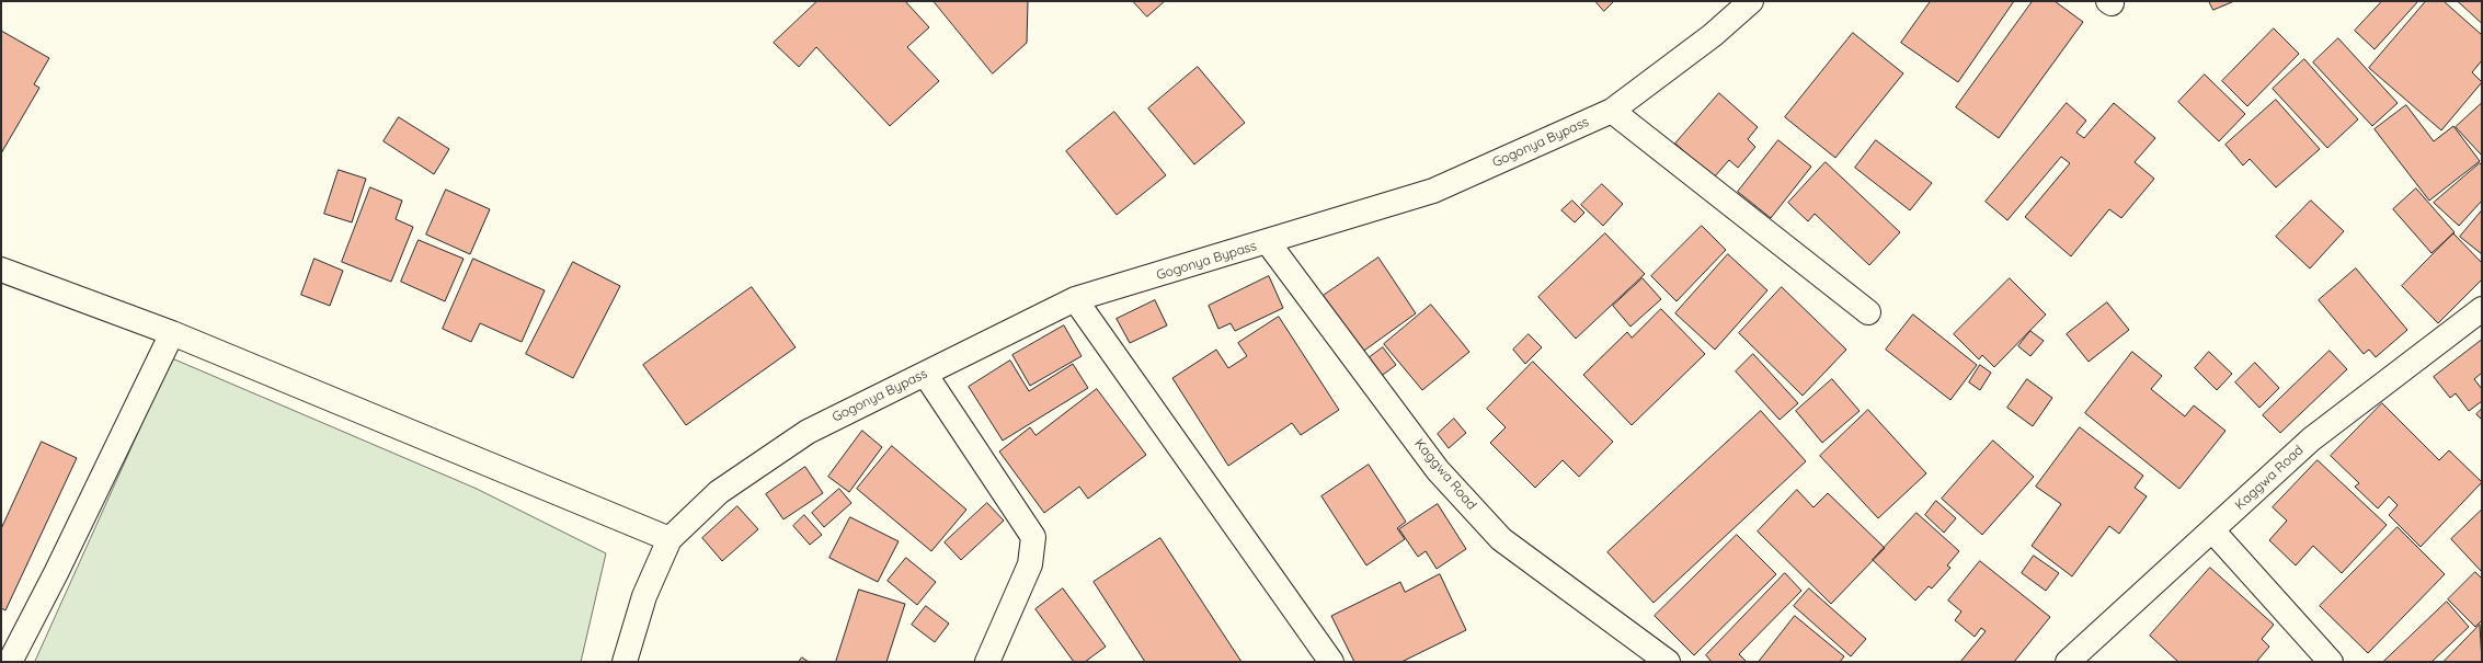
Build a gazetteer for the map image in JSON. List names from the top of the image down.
{
  "streets": {
    "street": ["Gogonya Bypass", "Kaggwa Road"]
  },
  "crossings": [
    ["Gogonya Bypass", "Kaggwa Road"]
  ]
}
